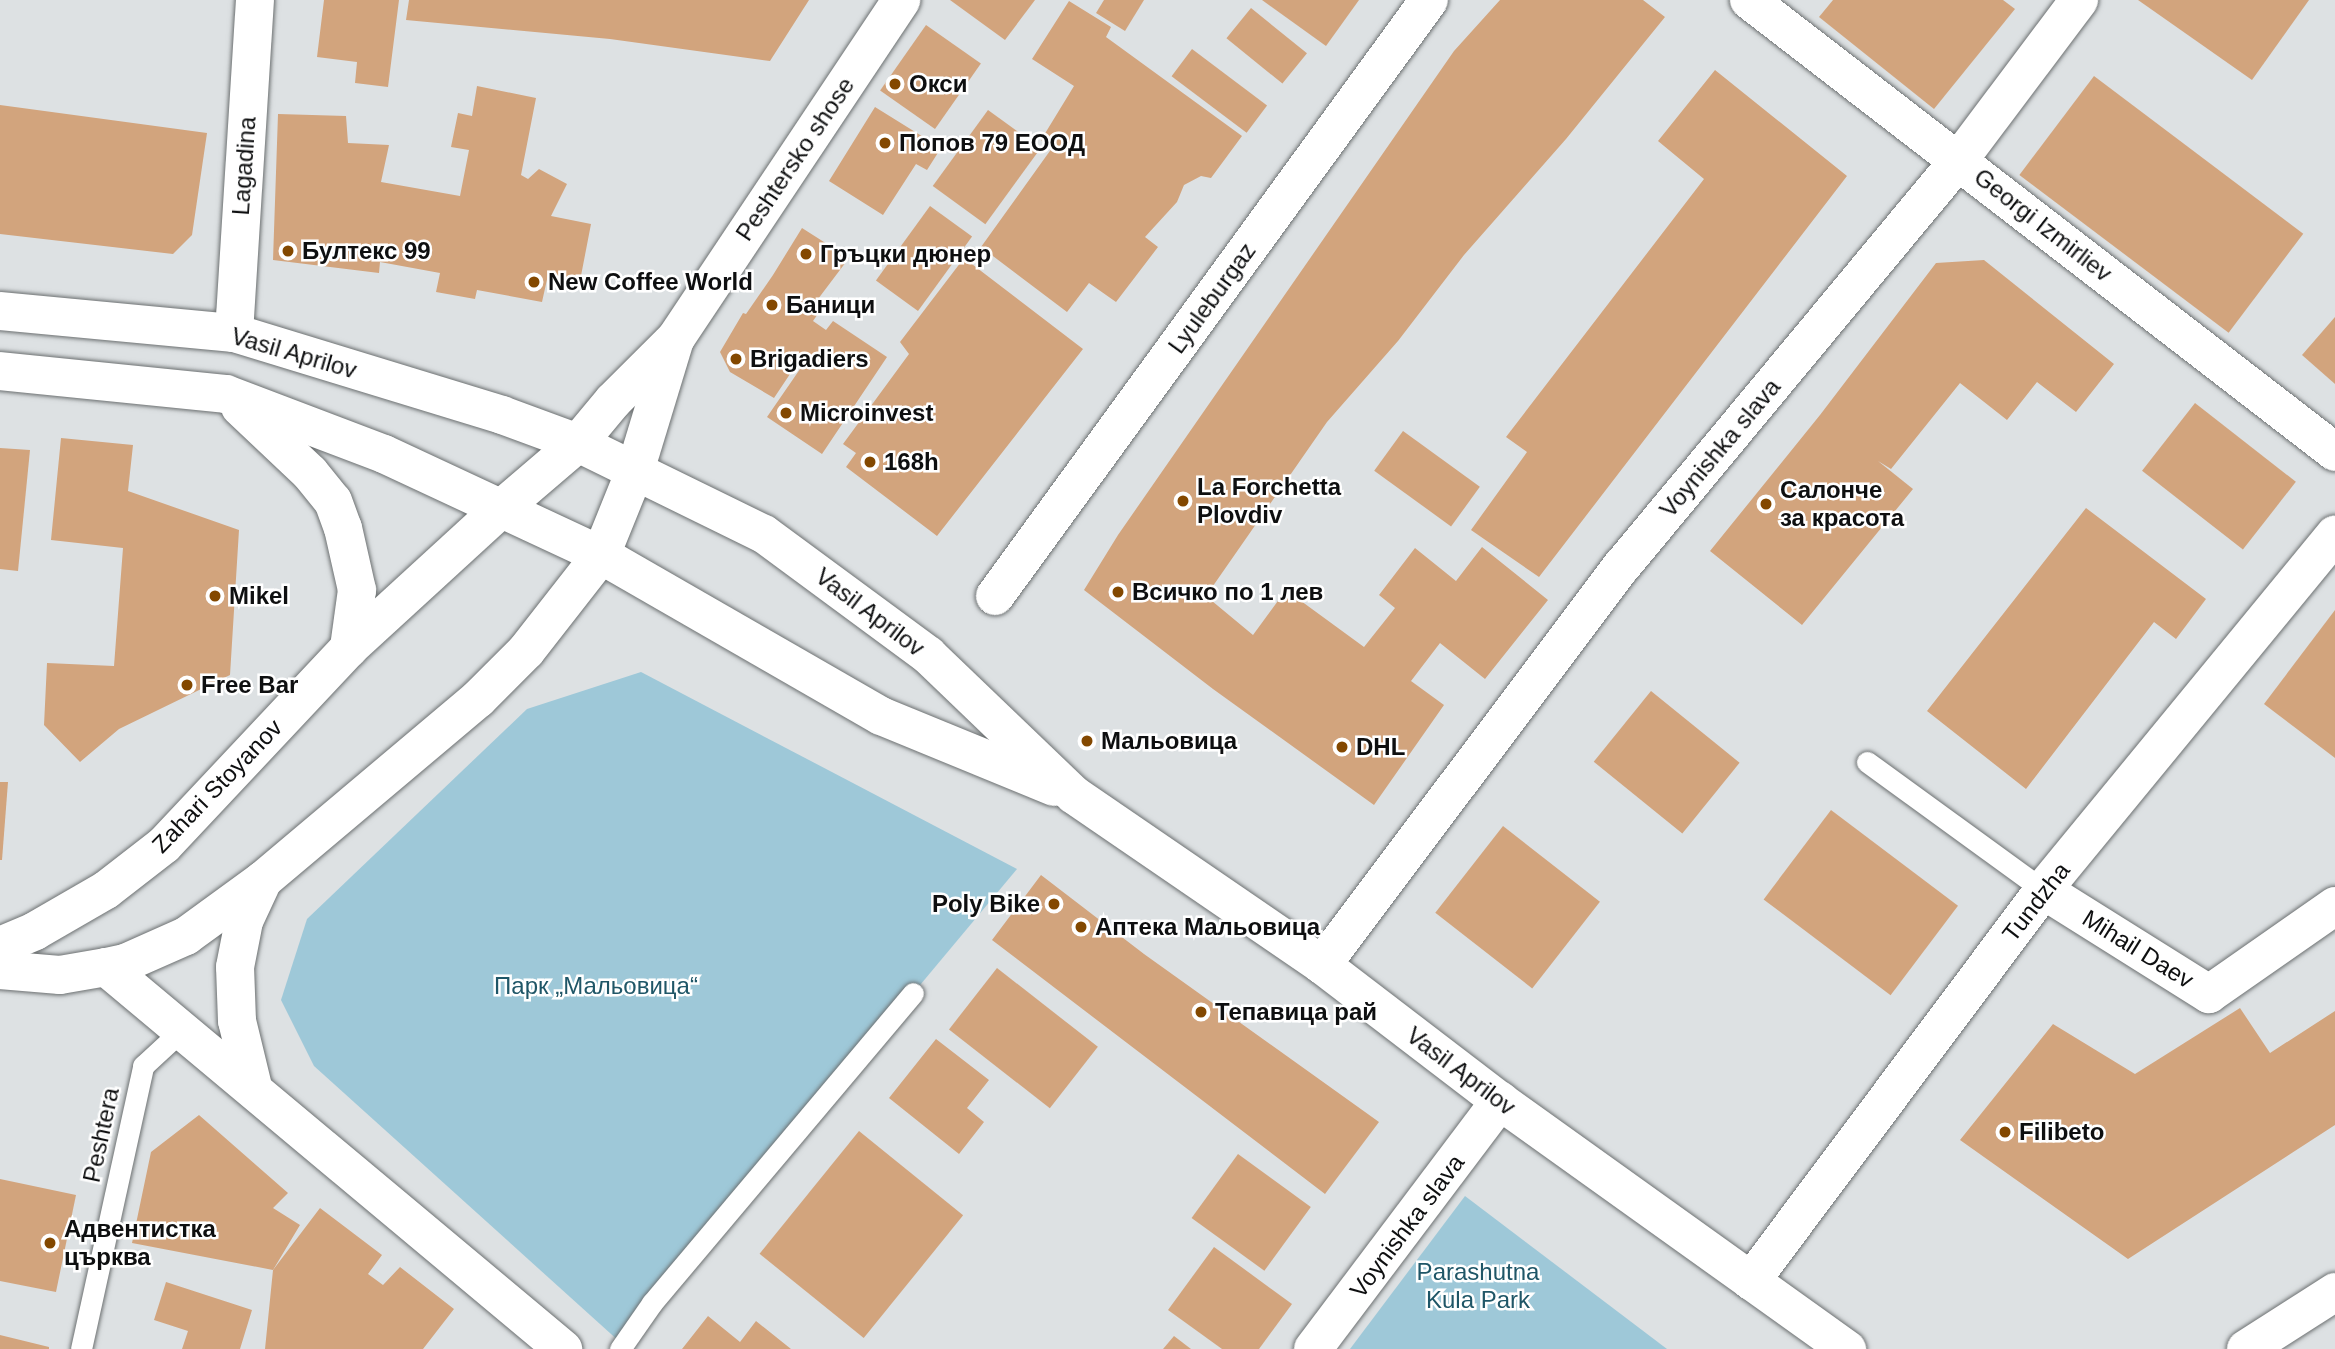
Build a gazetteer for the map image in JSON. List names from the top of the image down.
{
  "streets": {
    "street": [
      "Peshtersko shose",
      "Lagadina",
      "Georgi Izmirliev",
      "Lyuleburgaz",
      "Vasil Aprilov",
      "Voynishka slava",
      "Zahari Stoyanov",
      "Tundzha",
      "Mihail Daev"
    ],
    "lane": ["Peshtera"]
  },
  "crossings": [
    ["Peshtersko shose", "Vasil Aprilov"],
    ["Peshtersko shose", "Zahari Stoyanov"],
    ["Lagadina", "Vasil Aprilov"],
    ["Georgi Izmirliev", "Voynishka slava"],
    ["Vasil Aprilov", "Voynishka slava"],
    ["Vasil Aprilov", "Zahari Stoyanov"],
    ["Vasil Aprilov", "Tundzha"],
    ["Tundzha", "Mihail Daev"]
  ],
  "parks": ["Парк „Мальовица“", "Parashutna Kula Park"],
  "places": [
    "Окси",
    "Попов 79 ЕООД",
    "Бултекс 99",
    "Гръцки дюнер",
    "New Coffee World",
    "Баници",
    "Brigadiers",
    "Microinvest",
    "168h",
    "La Forchetta Plovdiv",
    "Салонче за красота",
    "Всичко по 1 лев",
    "Mikel",
    "Free Bar",
    "Мальовица",
    "DHL",
    "Poly Bike",
    "Аптека Мальовица",
    "Тепавица рай",
    "Filibeto",
    "Адвентистка църква"
  ]
}
